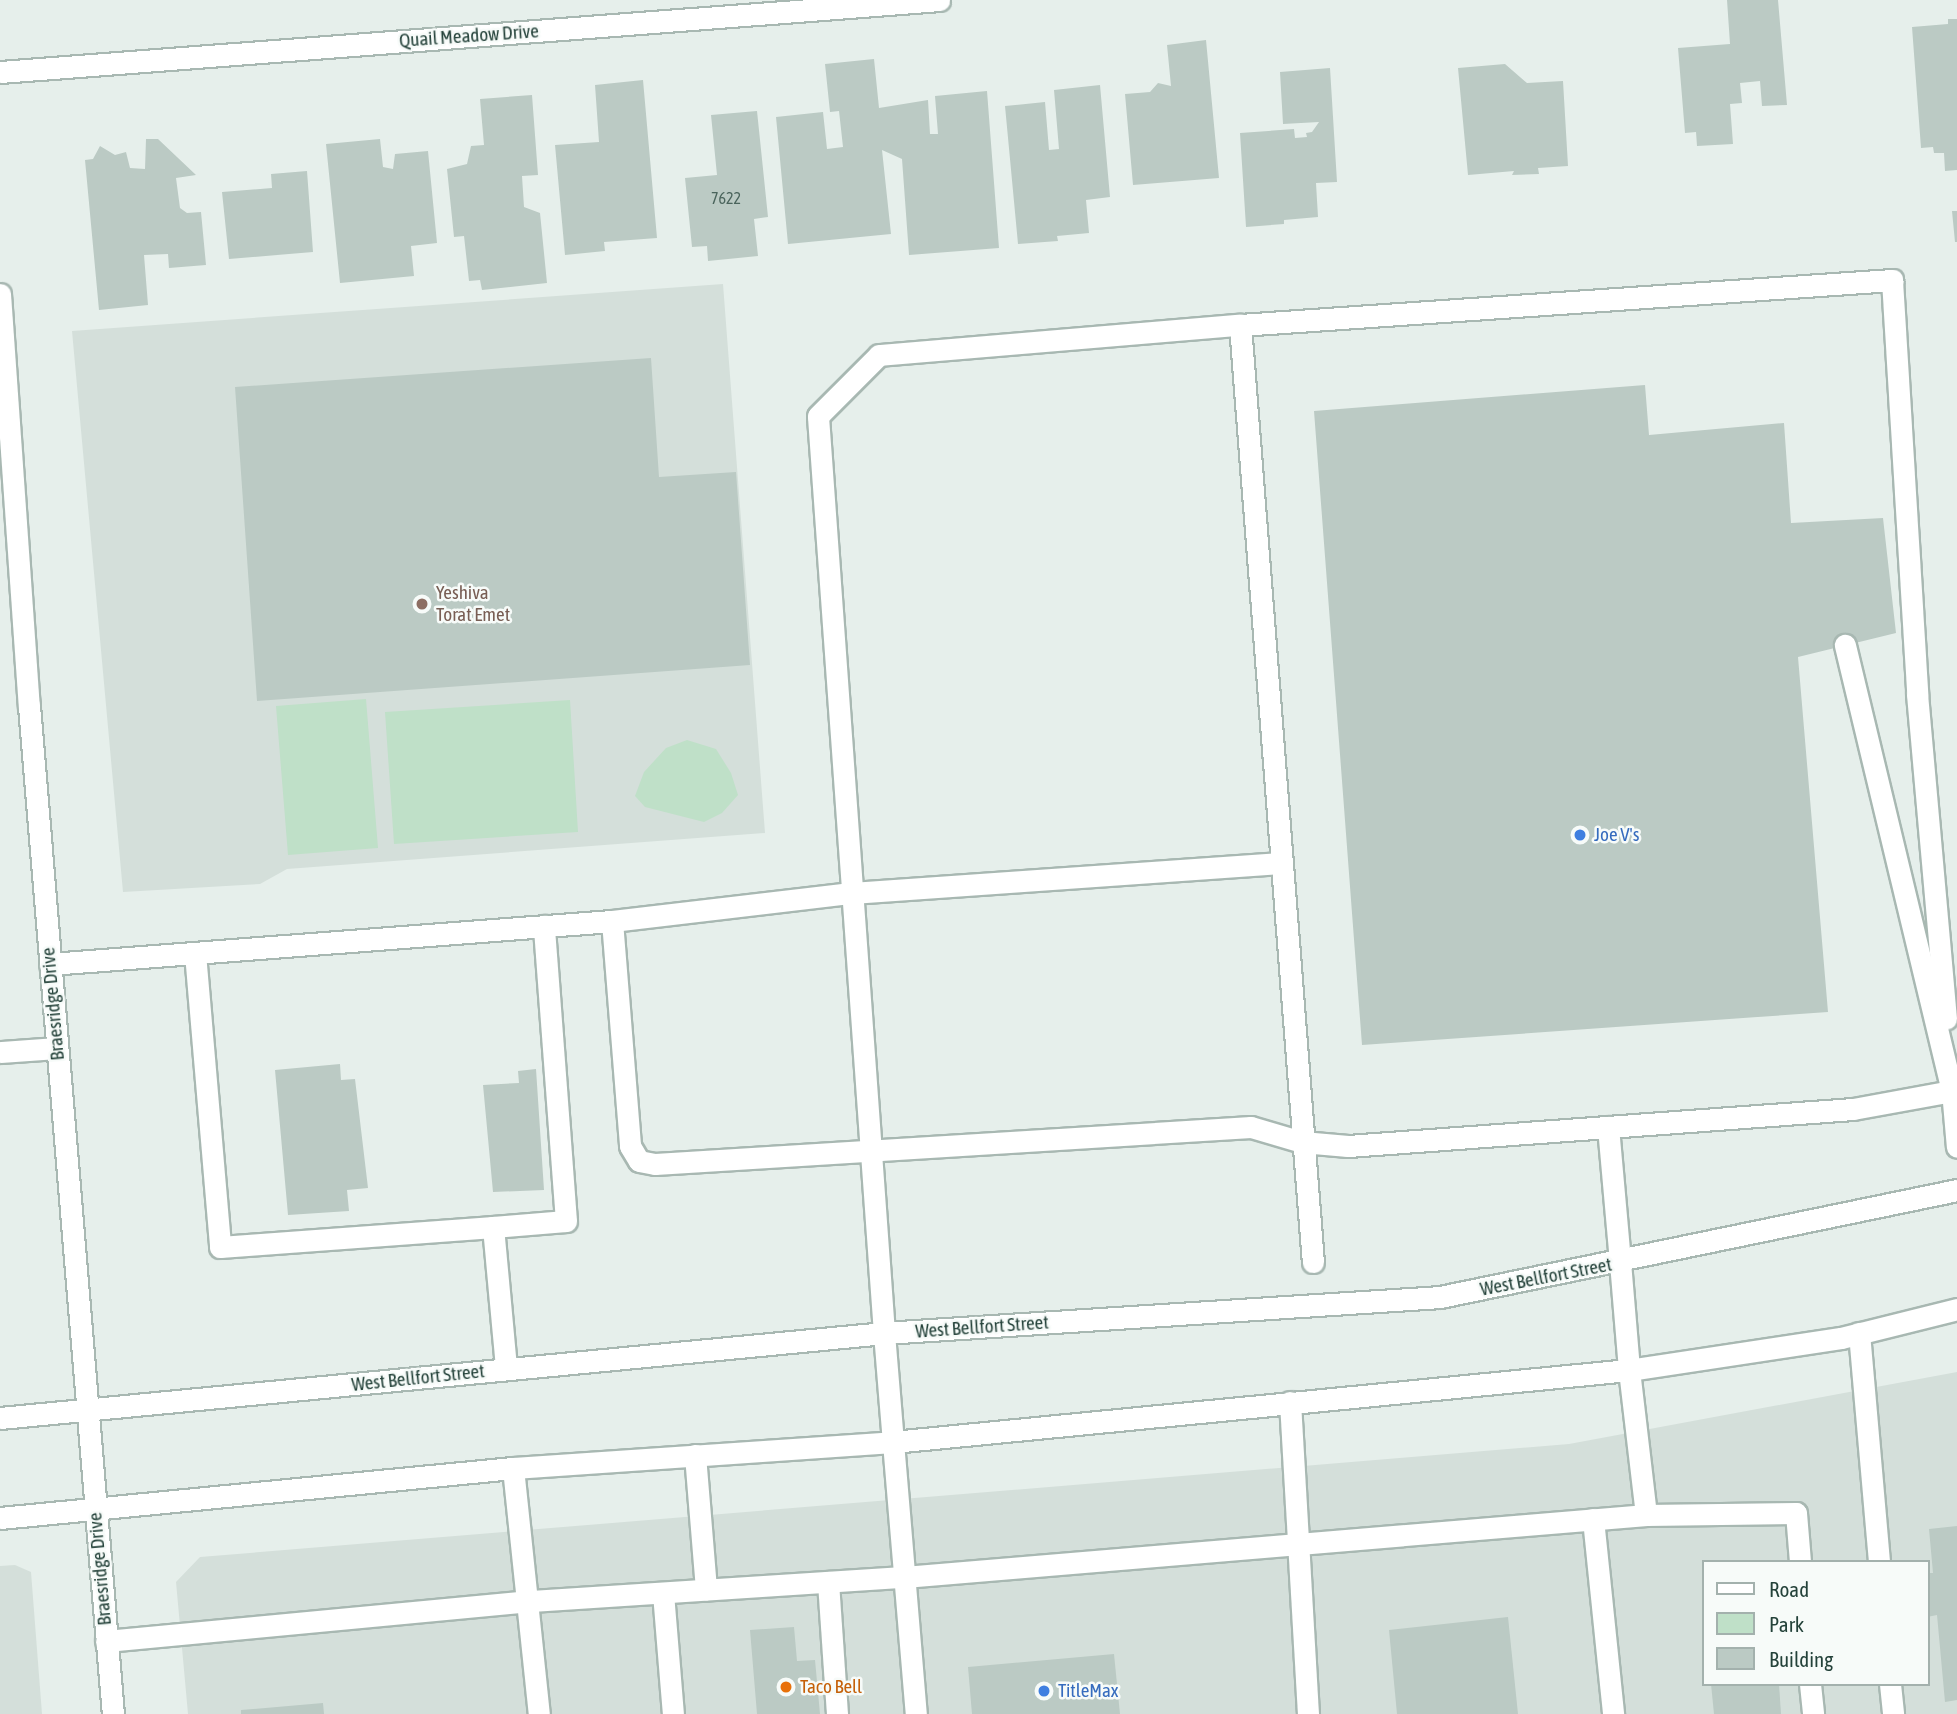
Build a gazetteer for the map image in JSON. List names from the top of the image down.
{
  "streets": {
    "main road": ["Quail Meadow Drive", "Braesridge Drive", "West Bellfort Street"]
  },
  "crossings": [
    ["Braesridge Drive", "West Bellfort Street"]
  ],
  "places": [
    "Yeshiva Torat Emet",
    "Joe V's",
    "Taco Bell",
    "TitleMax"
  ],
  "house_numbers": ["7622"],
  "legend": ["Road", "Park", "Building"]
}
